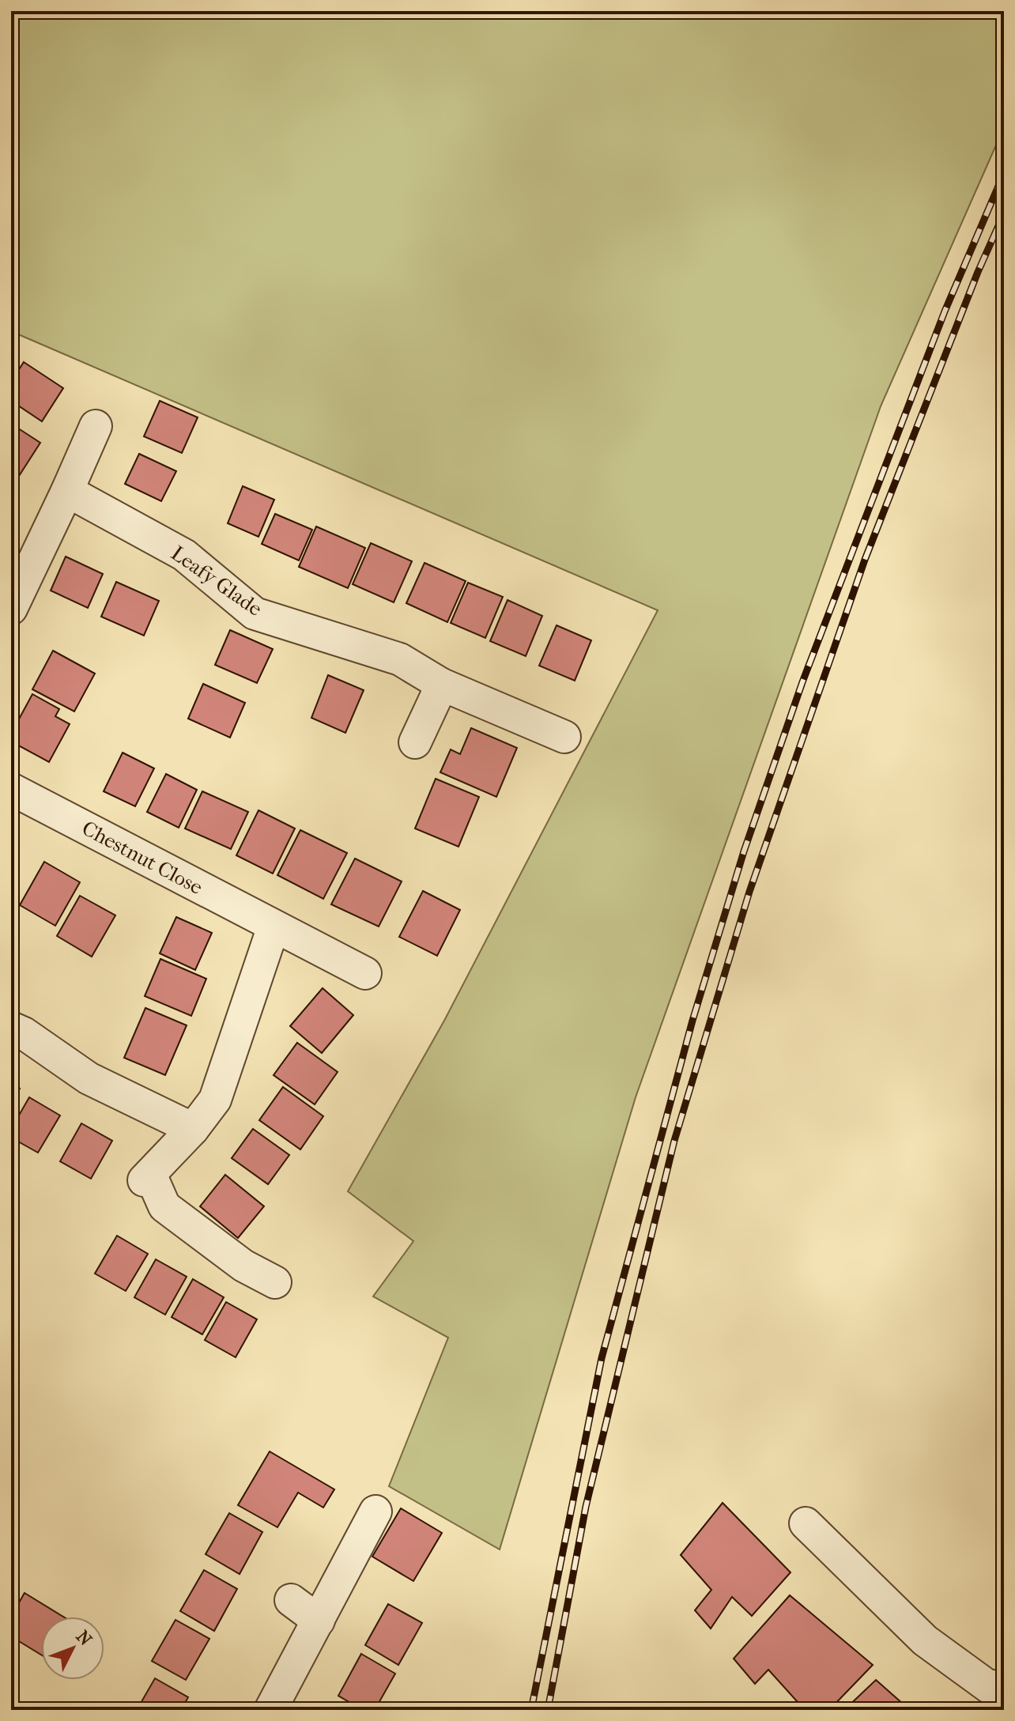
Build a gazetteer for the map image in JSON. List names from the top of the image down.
{
  "streets": {
    "street": ["Leafy Glade", "Chestnut Close"]
  },
  "north": "top right"
}
